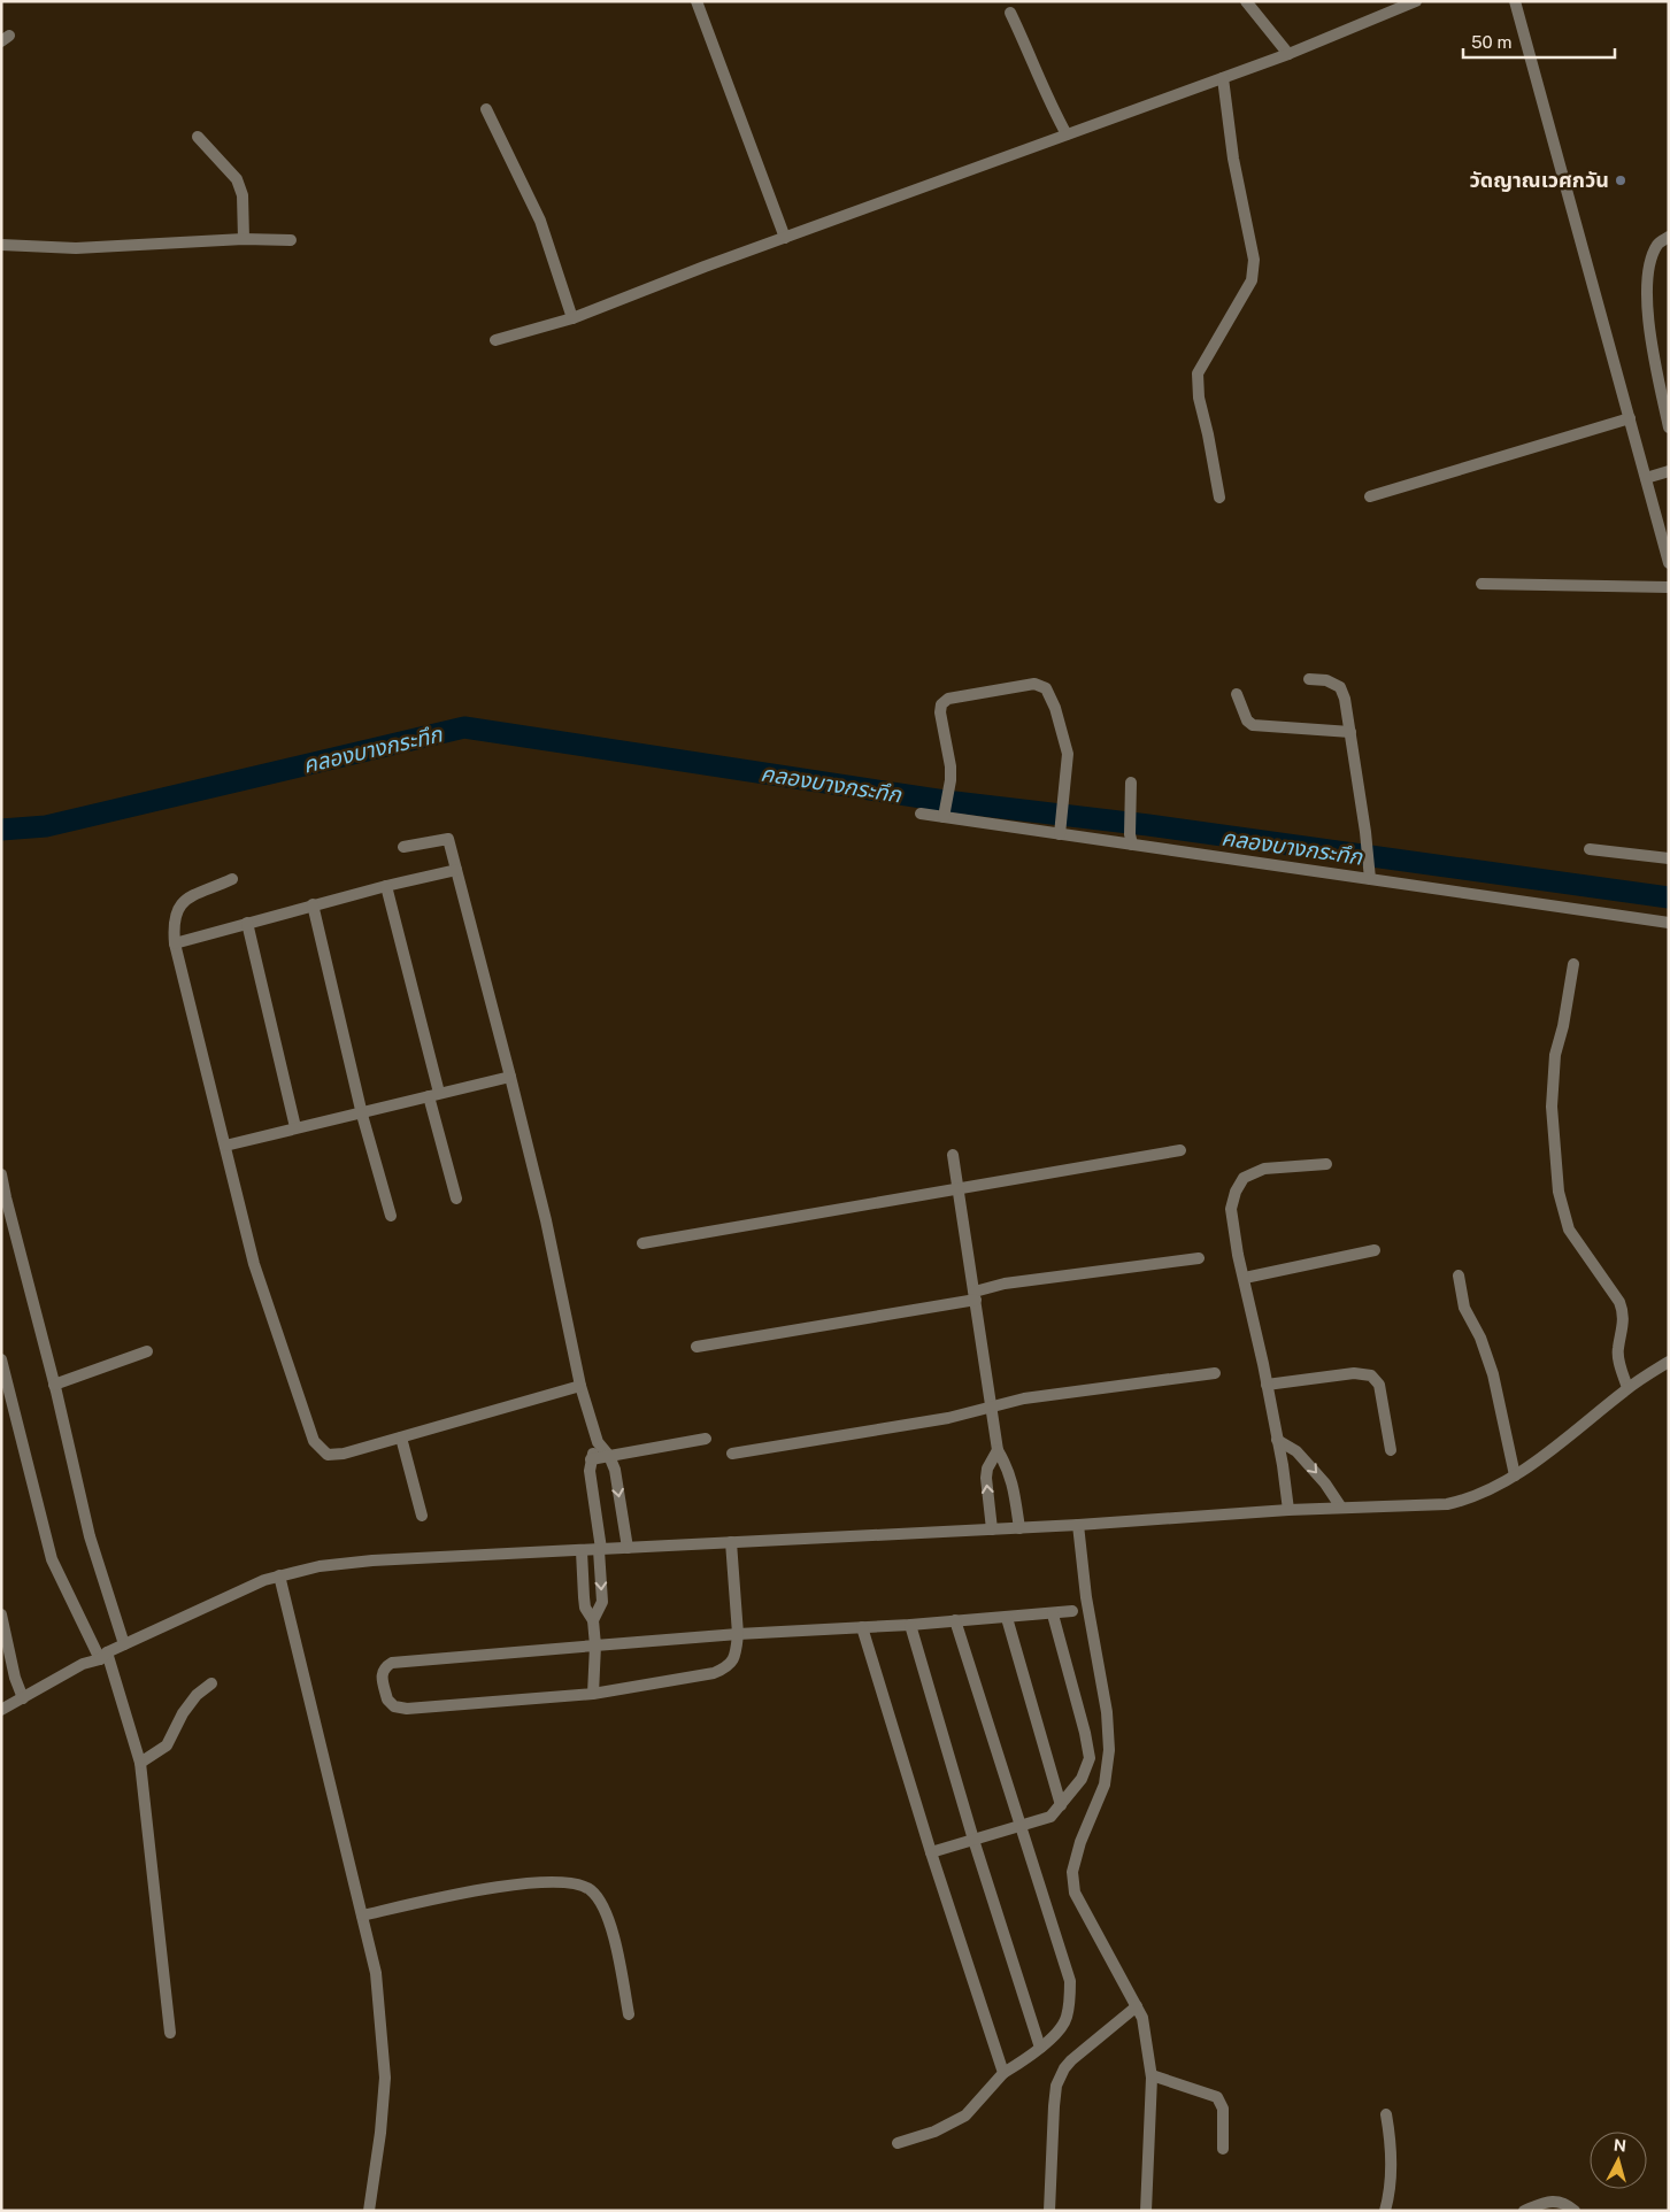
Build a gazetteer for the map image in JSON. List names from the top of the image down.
{
  "water": ["คลองบางกระทึก"],
  "places": ["วัดญาณเวศกวัน"],
  "scale_bar": "50 m",
  "north": "top"
}
